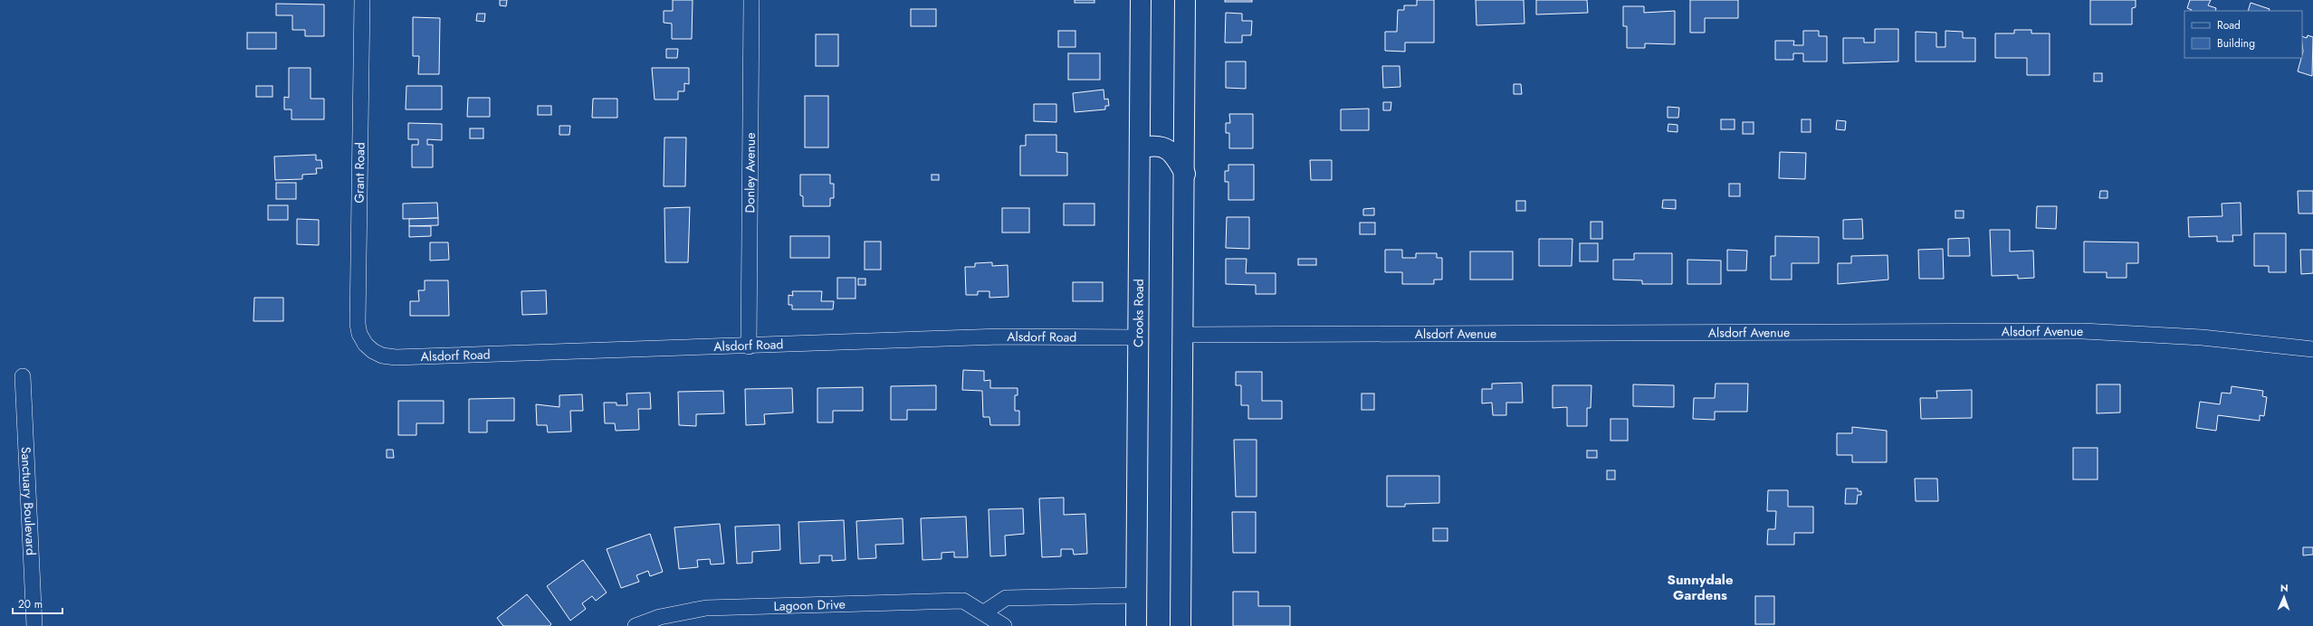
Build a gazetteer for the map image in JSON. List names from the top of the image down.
{
  "streets": {
    "main road": ["Crooks Road"],
    "street": [
      "Grant Road",
      "Donley Avenue",
      "Alsdorf Avenue",
      "Alsdorf Road",
      "Sanctuary Boulevard",
      "Lagoon Drive"
    ]
  },
  "crossings": [
    ["Grant Road", "Alsdorf Road"],
    ["Donley Avenue", "Alsdorf Road"],
    ["Crooks Road", "Alsdorf Road"]
  ],
  "districts": ["Sunnydale Gardens"],
  "legend": ["Road", "Building"],
  "scale_bar": "20 m",
  "north": "top"
}
